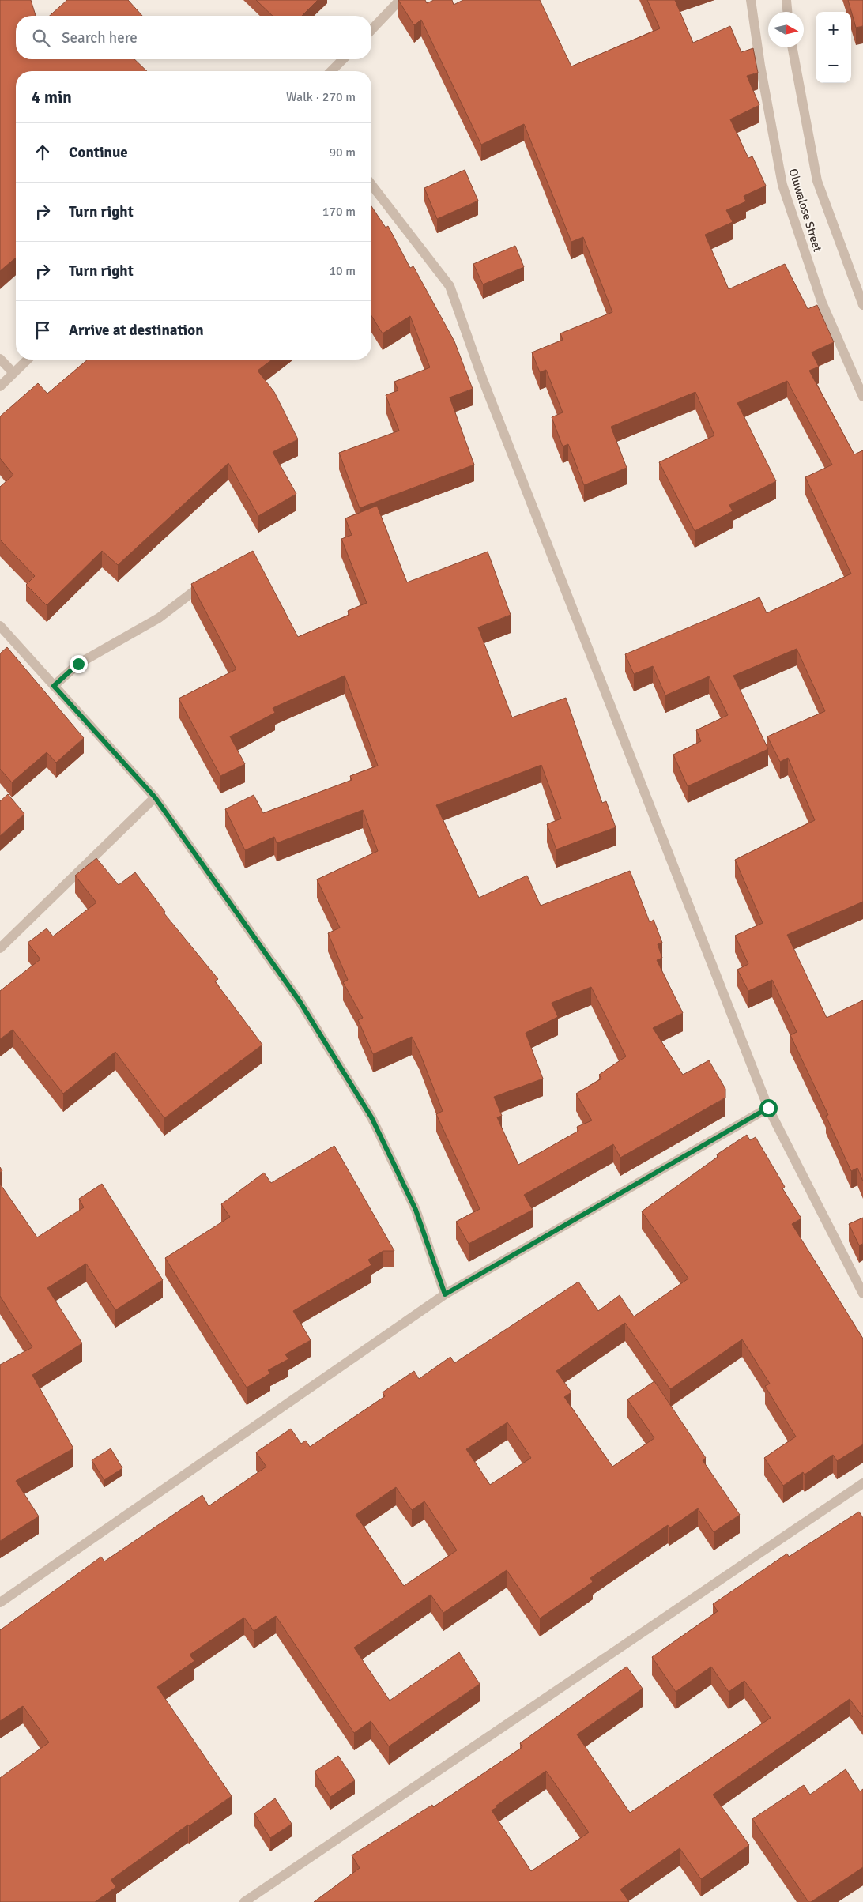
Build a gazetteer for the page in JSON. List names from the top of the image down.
{
  "streets": {
    "street": ["Oluwalose Street"]
  },
  "north": "right",
  "page": {
    "map_buttons": ["+", "−"],
    "search": "Search here",
    "heading": ["4 min", "Walk · 270 m"],
    "list": [
      ["Continue", "90 m"],
      ["Turn right", "170 m"],
      ["Turn right", "10 m"],
      "Arrive at destination"
    ]
  }
}
